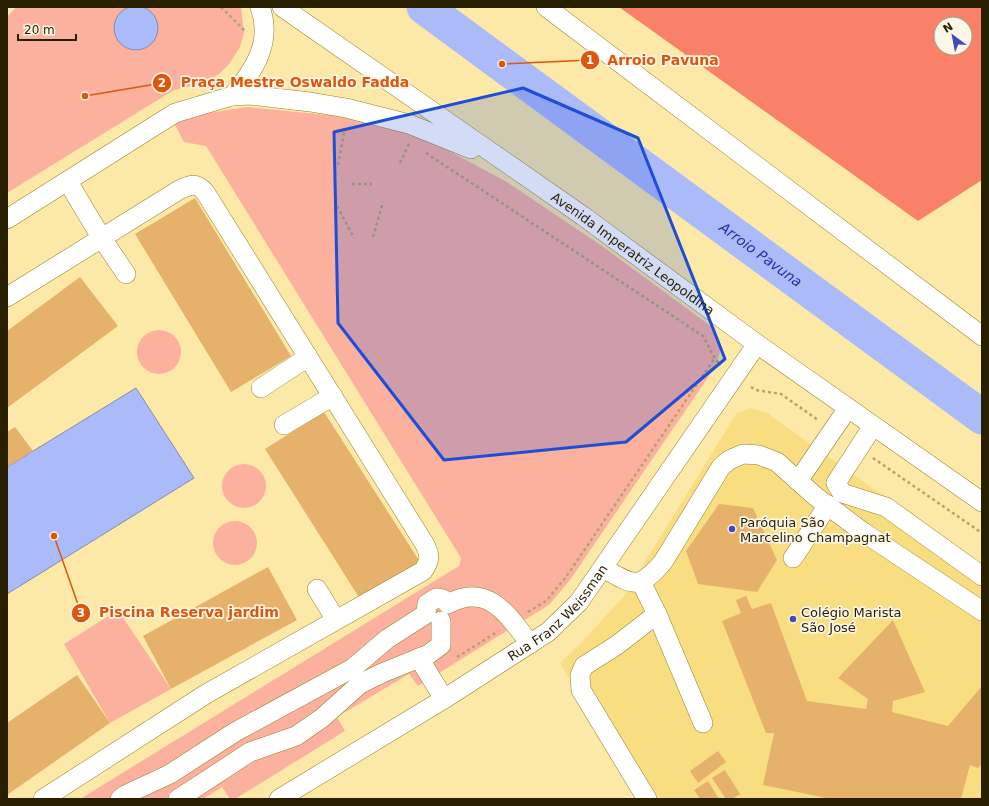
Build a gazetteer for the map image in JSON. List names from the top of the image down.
{
  "streets": {
    "street": ["Avenida Imperatriz Leopoldina", "Rua Franz Weissman"]
  },
  "crossings": [
    ["Avenida Imperatriz Leopoldina", "Rua Franz Weissman"]
  ],
  "water": ["Arroio Pavuna"],
  "places": [
    "Arroio Pavuna",
    "Praça Mestre Oswaldo Fadda",
    "Paróquia São Marcelino Champagnat",
    "Piscina Reserva jardim",
    "Colégio Marista São José"
  ],
  "scale_bar": "20 m",
  "north": "top left"
}
